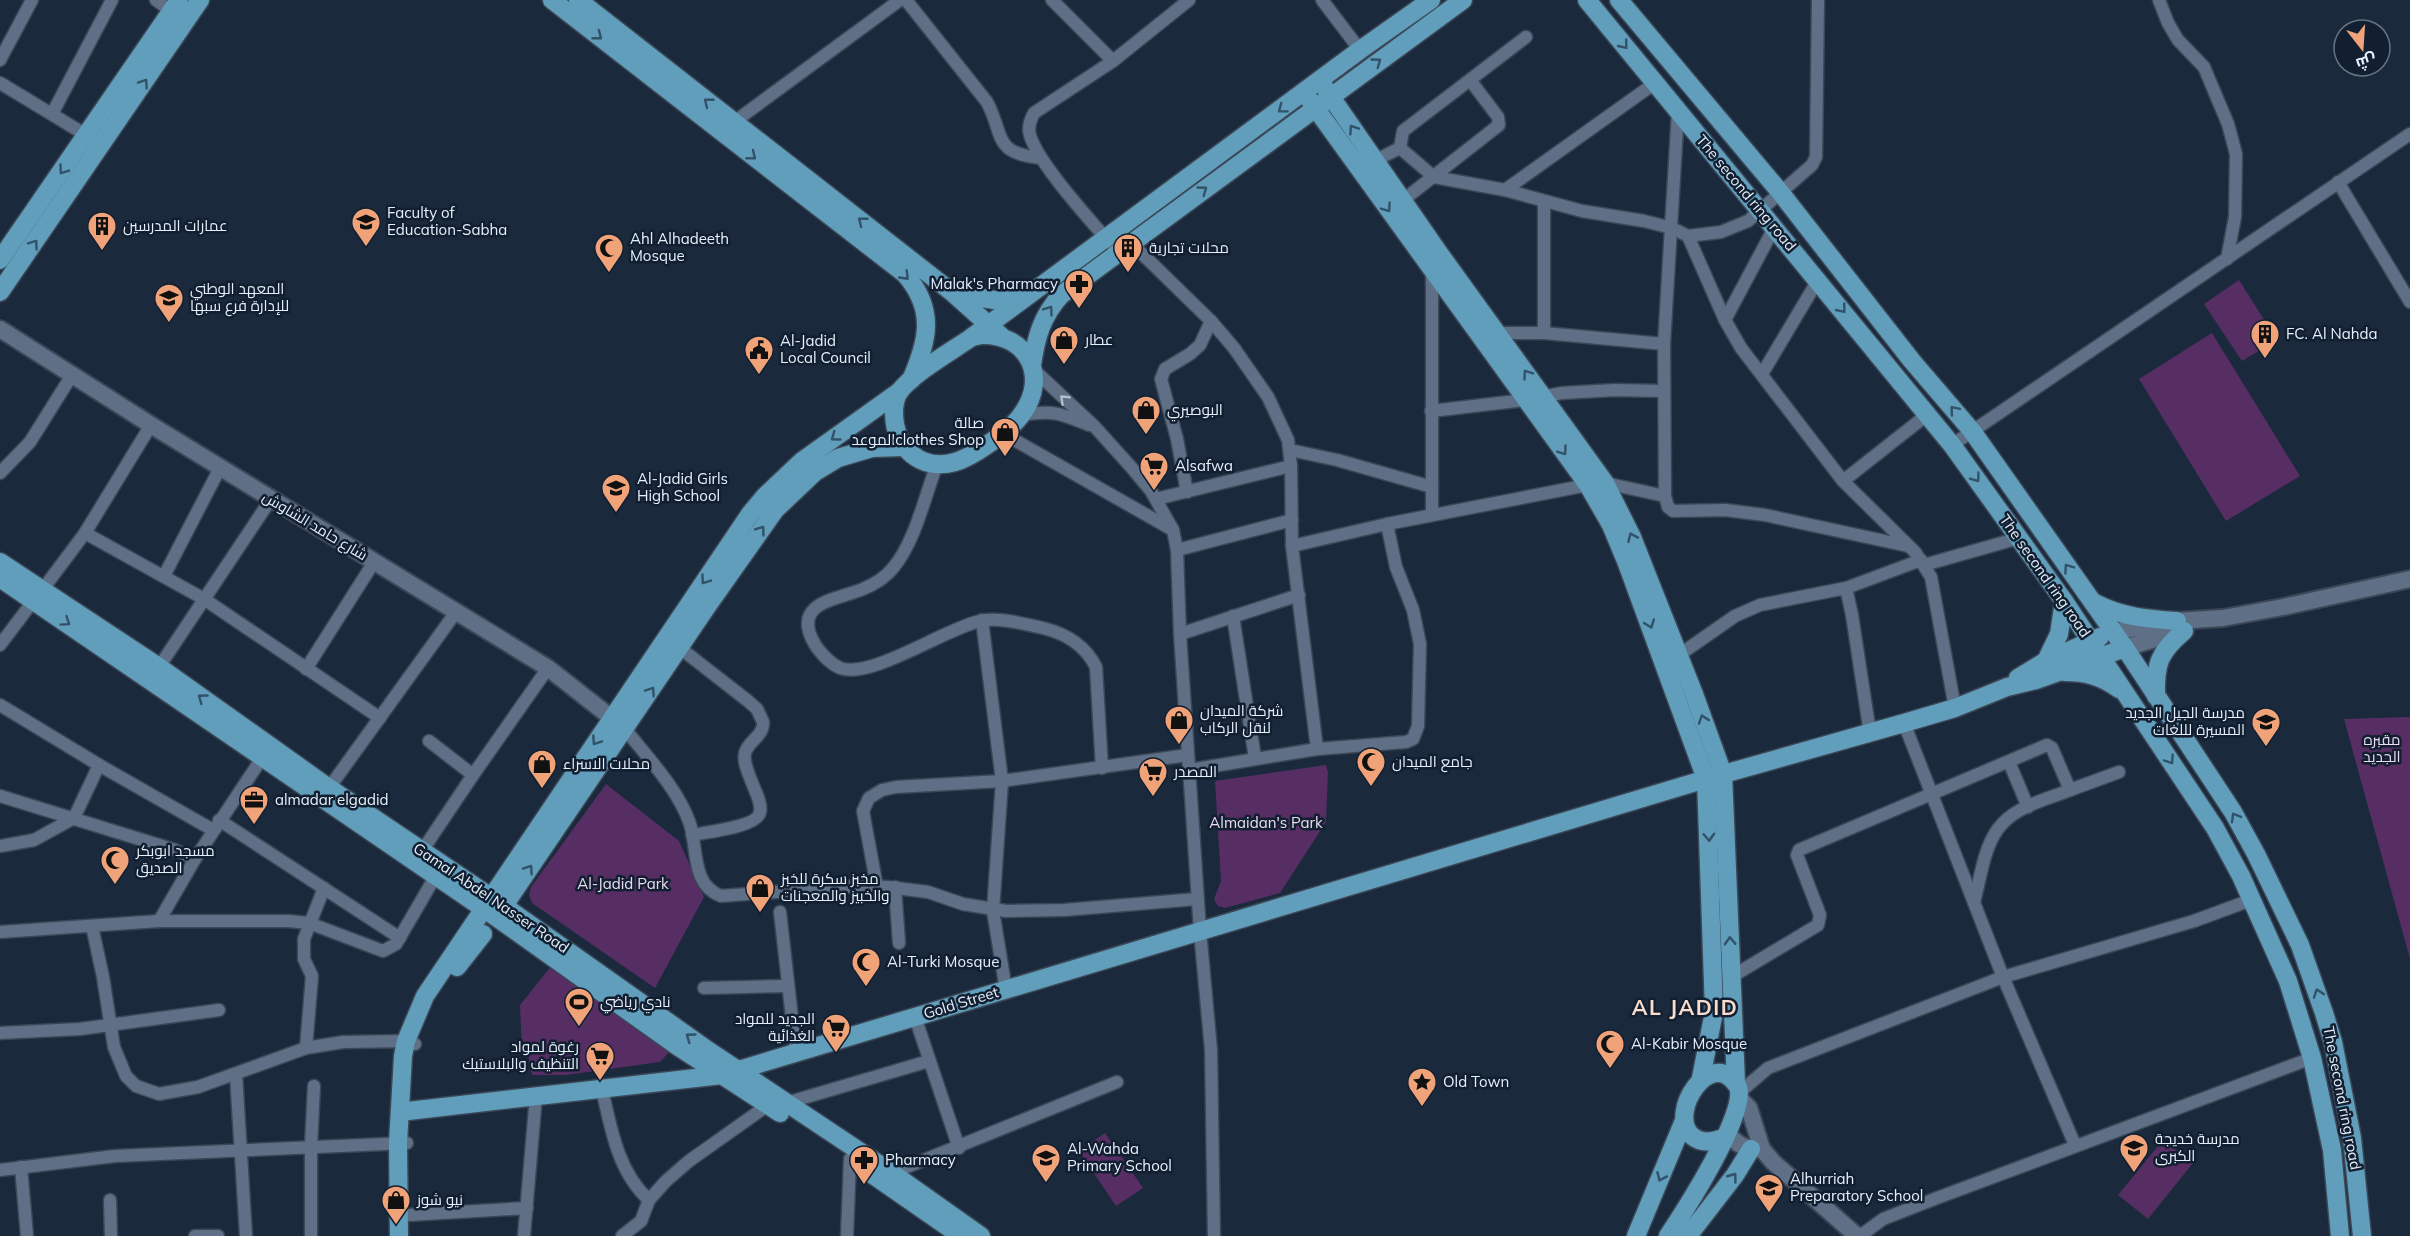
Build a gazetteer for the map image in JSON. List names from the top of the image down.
{
  "streets": {
    "main road": ["The second ring road", "Gamal Abdel Nasser Road", "Gold Street"],
    "street": ["شارع حامد الشاوش"]
  },
  "crossings": [
    ["The second ring road", "Gold Street"],
    ["Gamal Abdel Nasser Road", "Gold Street"]
  ],
  "districts": ["AL JADID"],
  "parks": ["مقبره الجديد", "Almaidan's Park", "Al-Jadid Park"],
  "places": {
    "school or university": [
      "Faculty of Education-Sabha",
      "المعهد الوطني للإدارة فرع سبها",
      "Al-Jadid Girls High School",
      "مدرسة الجيل الجديد المسيرة لللغات",
      "مدرسة خديجة الكبرى",
      "Al-Wahda Primary School",
      "Alhurriah Preparatory School"
    ],
    "building": ["عمارات المدرسين", "محلات تجارية", "FC. Al Nahda"],
    "mosque": [
      "Ahl Alhadeeth Mosque",
      "جامع الميدان",
      "مسجد ابوبكر الصديق",
      "Al-Turki Mosque",
      "Al-Kabir Mosque"
    ],
    "pharmacy": ["Malak's Pharmacy", "Pharmacy"],
    "shop": [
      "عطار",
      "البوصيري",
      "صالة الموعدclothes Shop",
      "شركة الميدان لنقل الركاب",
      "محلات الاسراء",
      "مخبز سكرة للخبز والخبيز والمعجنات",
      "نيو شوز"
    ],
    "public building": ["Al-Jadid Local Council"],
    "supermarket": [
      "Alsafwa",
      "المصدر",
      "الجديد للمواد الغذائية",
      "رغوة لمواد التنظيف والبلاستيك"
    ],
    "office": ["almadar elgadid"],
    "sports": ["نادي رياضي"],
    "place": ["Old Town"]
  },
  "north": "bottom"
}
